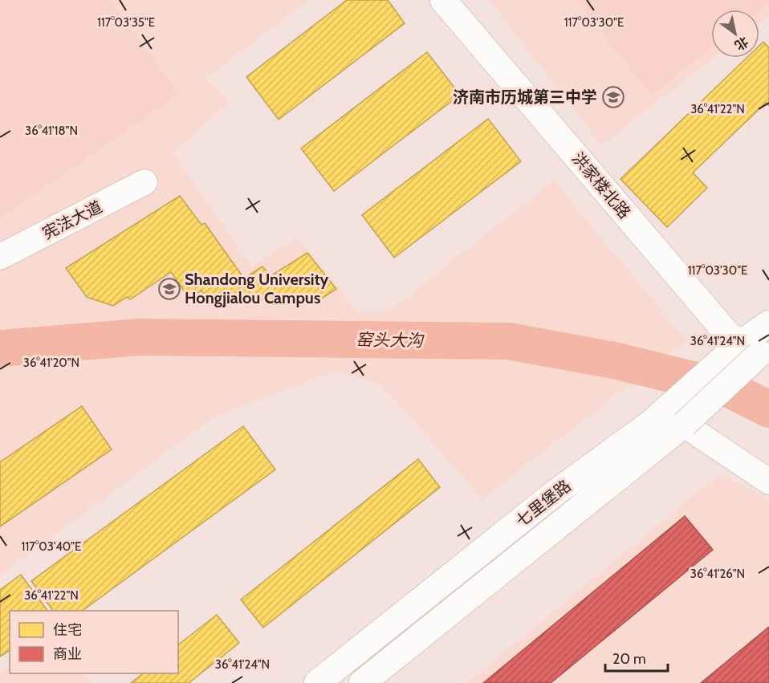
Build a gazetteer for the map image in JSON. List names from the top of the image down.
{
  "streets": {
    "main road": ["洪家楼北路", "七里堡路"],
    "street": ["宪法大道"]
  },
  "crossings": [
    ["洪家楼北路", "七里堡路"]
  ],
  "water": ["窑头大沟"],
  "places": {
    "school or university": ["济南市历城第三中学", "Shandong University Hongjialou Campus"]
  },
  "legend": ["住宅", "商业"],
  "scale_bar": "20 m",
  "north": "bottom right",
  "coordinates": [
    "117°03'35\"E",
    "117°03'30\"E",
    "36°41'22\"N",
    "36°41'18\"N",
    "36°41'24\"N",
    "36°41'20\"N",
    "117°03'40\"E",
    "36°41'26\"N"
  ]
}
